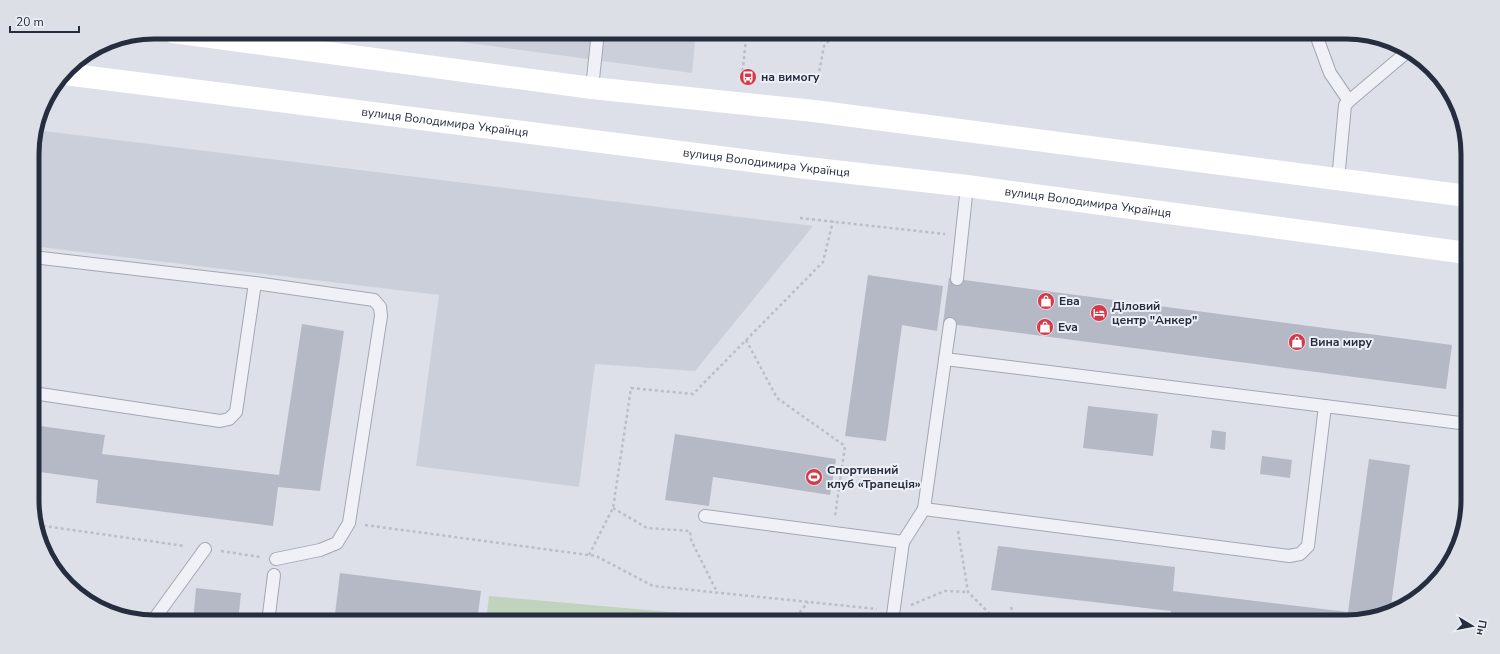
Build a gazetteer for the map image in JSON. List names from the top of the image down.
{
  "streets": {
    "street": ["вулиця Володимира Українця"]
  },
  "places": {
    "bus stop": ["на вимогу"],
    "shop": ["Ева", "Eva", "Вина миру"],
    "hotel": ["Діловий центр \"Анкер\""],
    "sports": ["Спортивний клуб «Трапеція»"]
  },
  "scale_bar": "20 m",
  "north": "right"
}
